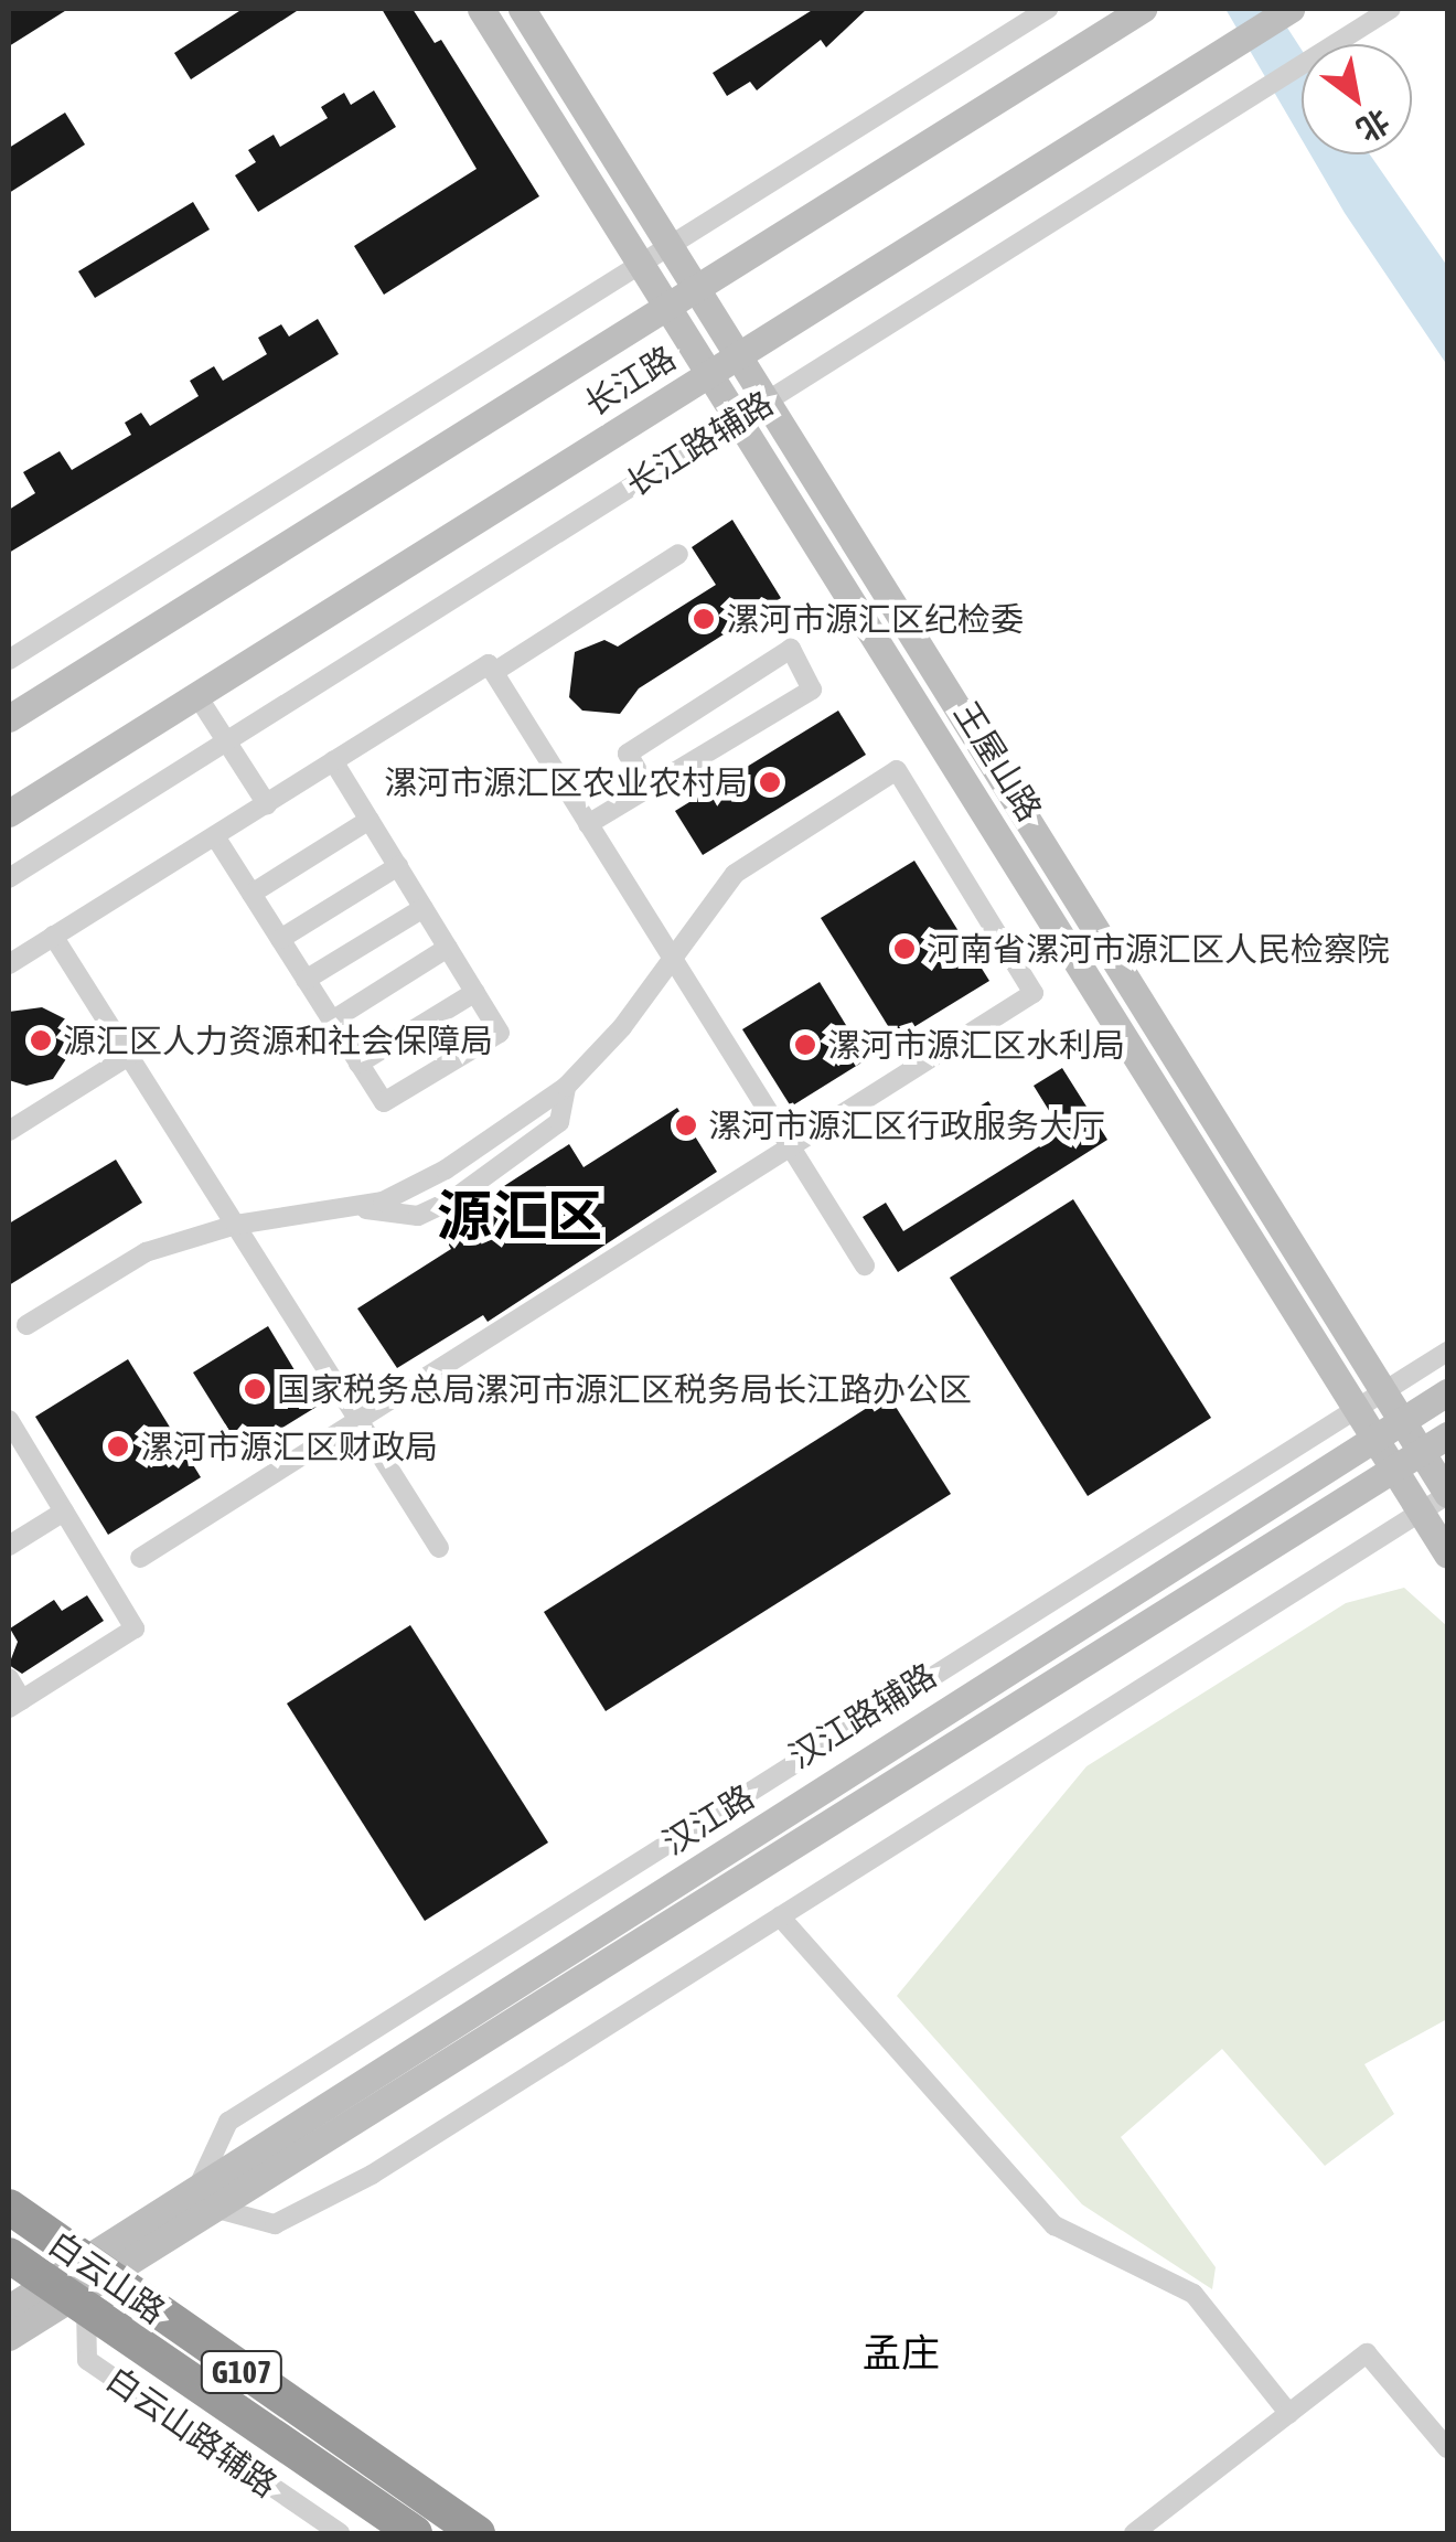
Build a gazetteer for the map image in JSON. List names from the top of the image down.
{
  "streets": {
    "highway": ["白云山路", "G107"],
    "street": [
      "长江路",
      "长江路辅路",
      "王屋山路",
      "汉江路辅路",
      "汉江路",
      "白云山路辅路"
    ]
  },
  "crossings": [
    ["长江路", "王屋山路"],
    ["长江路辅路", "王屋山路"],
    ["王屋山路", "汉江路辅路"],
    ["王屋山路", "汉江路"],
    ["汉江路辅路", "汉江路"],
    ["汉江路", "白云山路"],
    ["汉江路", "白云山路辅路"],
    ["白云山路", "白云山路辅路"]
  ],
  "districts": ["源汇区", "孟庄"],
  "places": [
    "漯河市源汇区纪检委",
    "漯河市源汇区农业农村局",
    "河南省漯河市源汇区人民检察院",
    "源汇区人力资源和社会保障局",
    "漯河市源汇区水利局",
    "漯河市源汇区行政服务大厅",
    "国家税务总局漯河市源汇区税务局长江路办公区",
    "漯河市源汇区财政局"
  ],
  "north": "bottom right"
}
